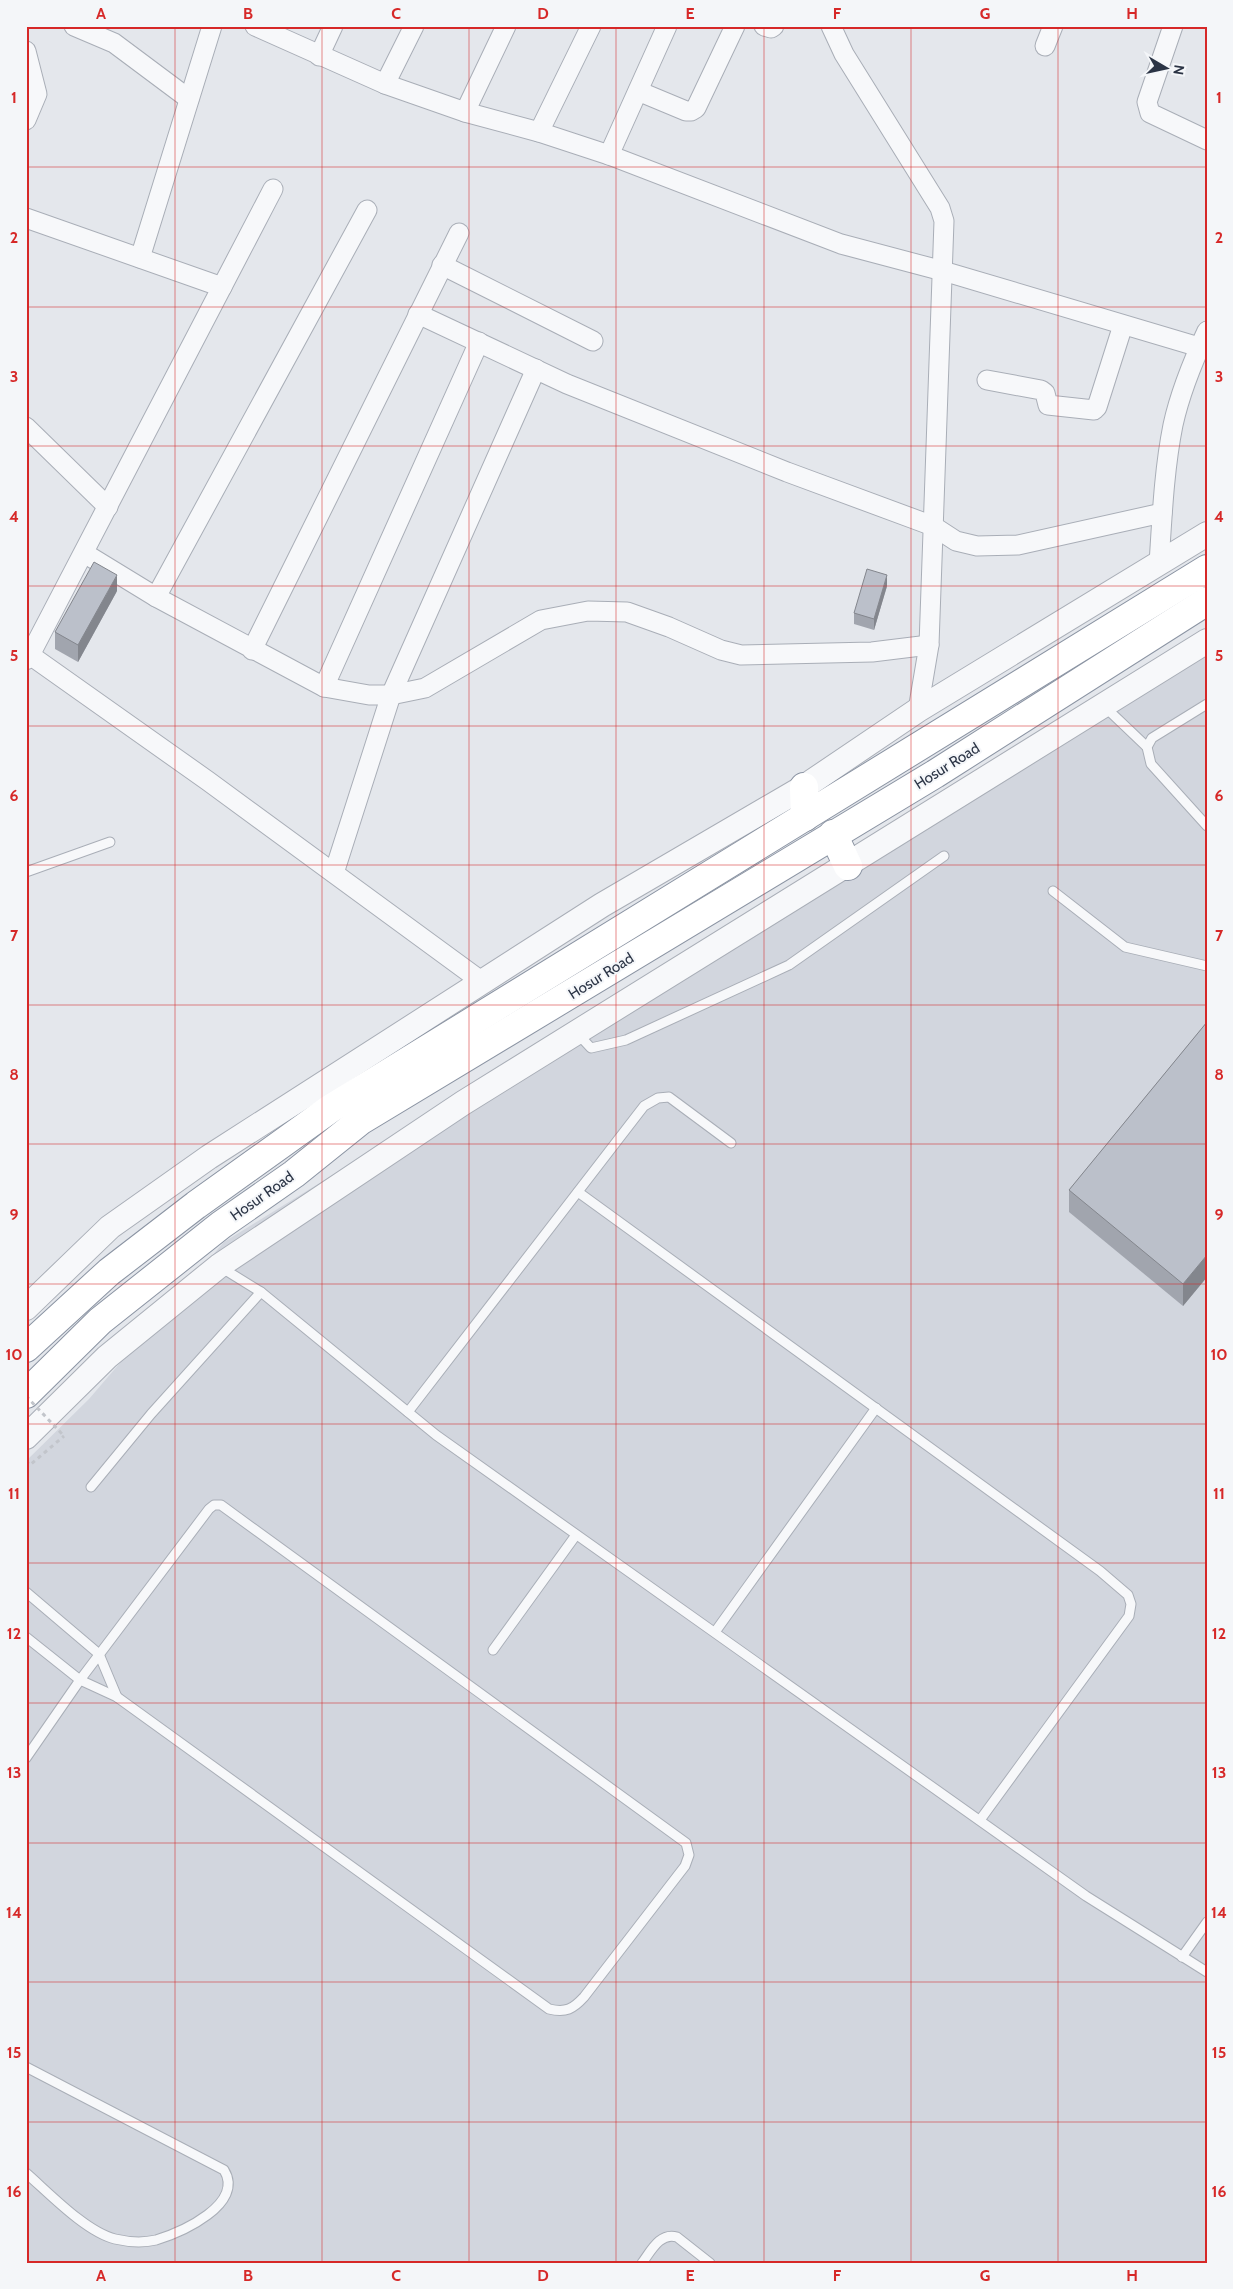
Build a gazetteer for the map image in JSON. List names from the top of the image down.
{
  "streets": {
    "highway": ["Hosur Road"]
  },
  "north": "right",
  "grid": {
    "columns": [
      "A",
      "B",
      "C",
      "D",
      "E",
      "F",
      "G",
      "H"
    ],
    "rows": [
      "1",
      "2",
      "3",
      "4",
      "5",
      "6",
      "7",
      "8",
      "9",
      "10",
      "11",
      "12",
      "13",
      "14",
      "15",
      "16"
    ]
  }
}
